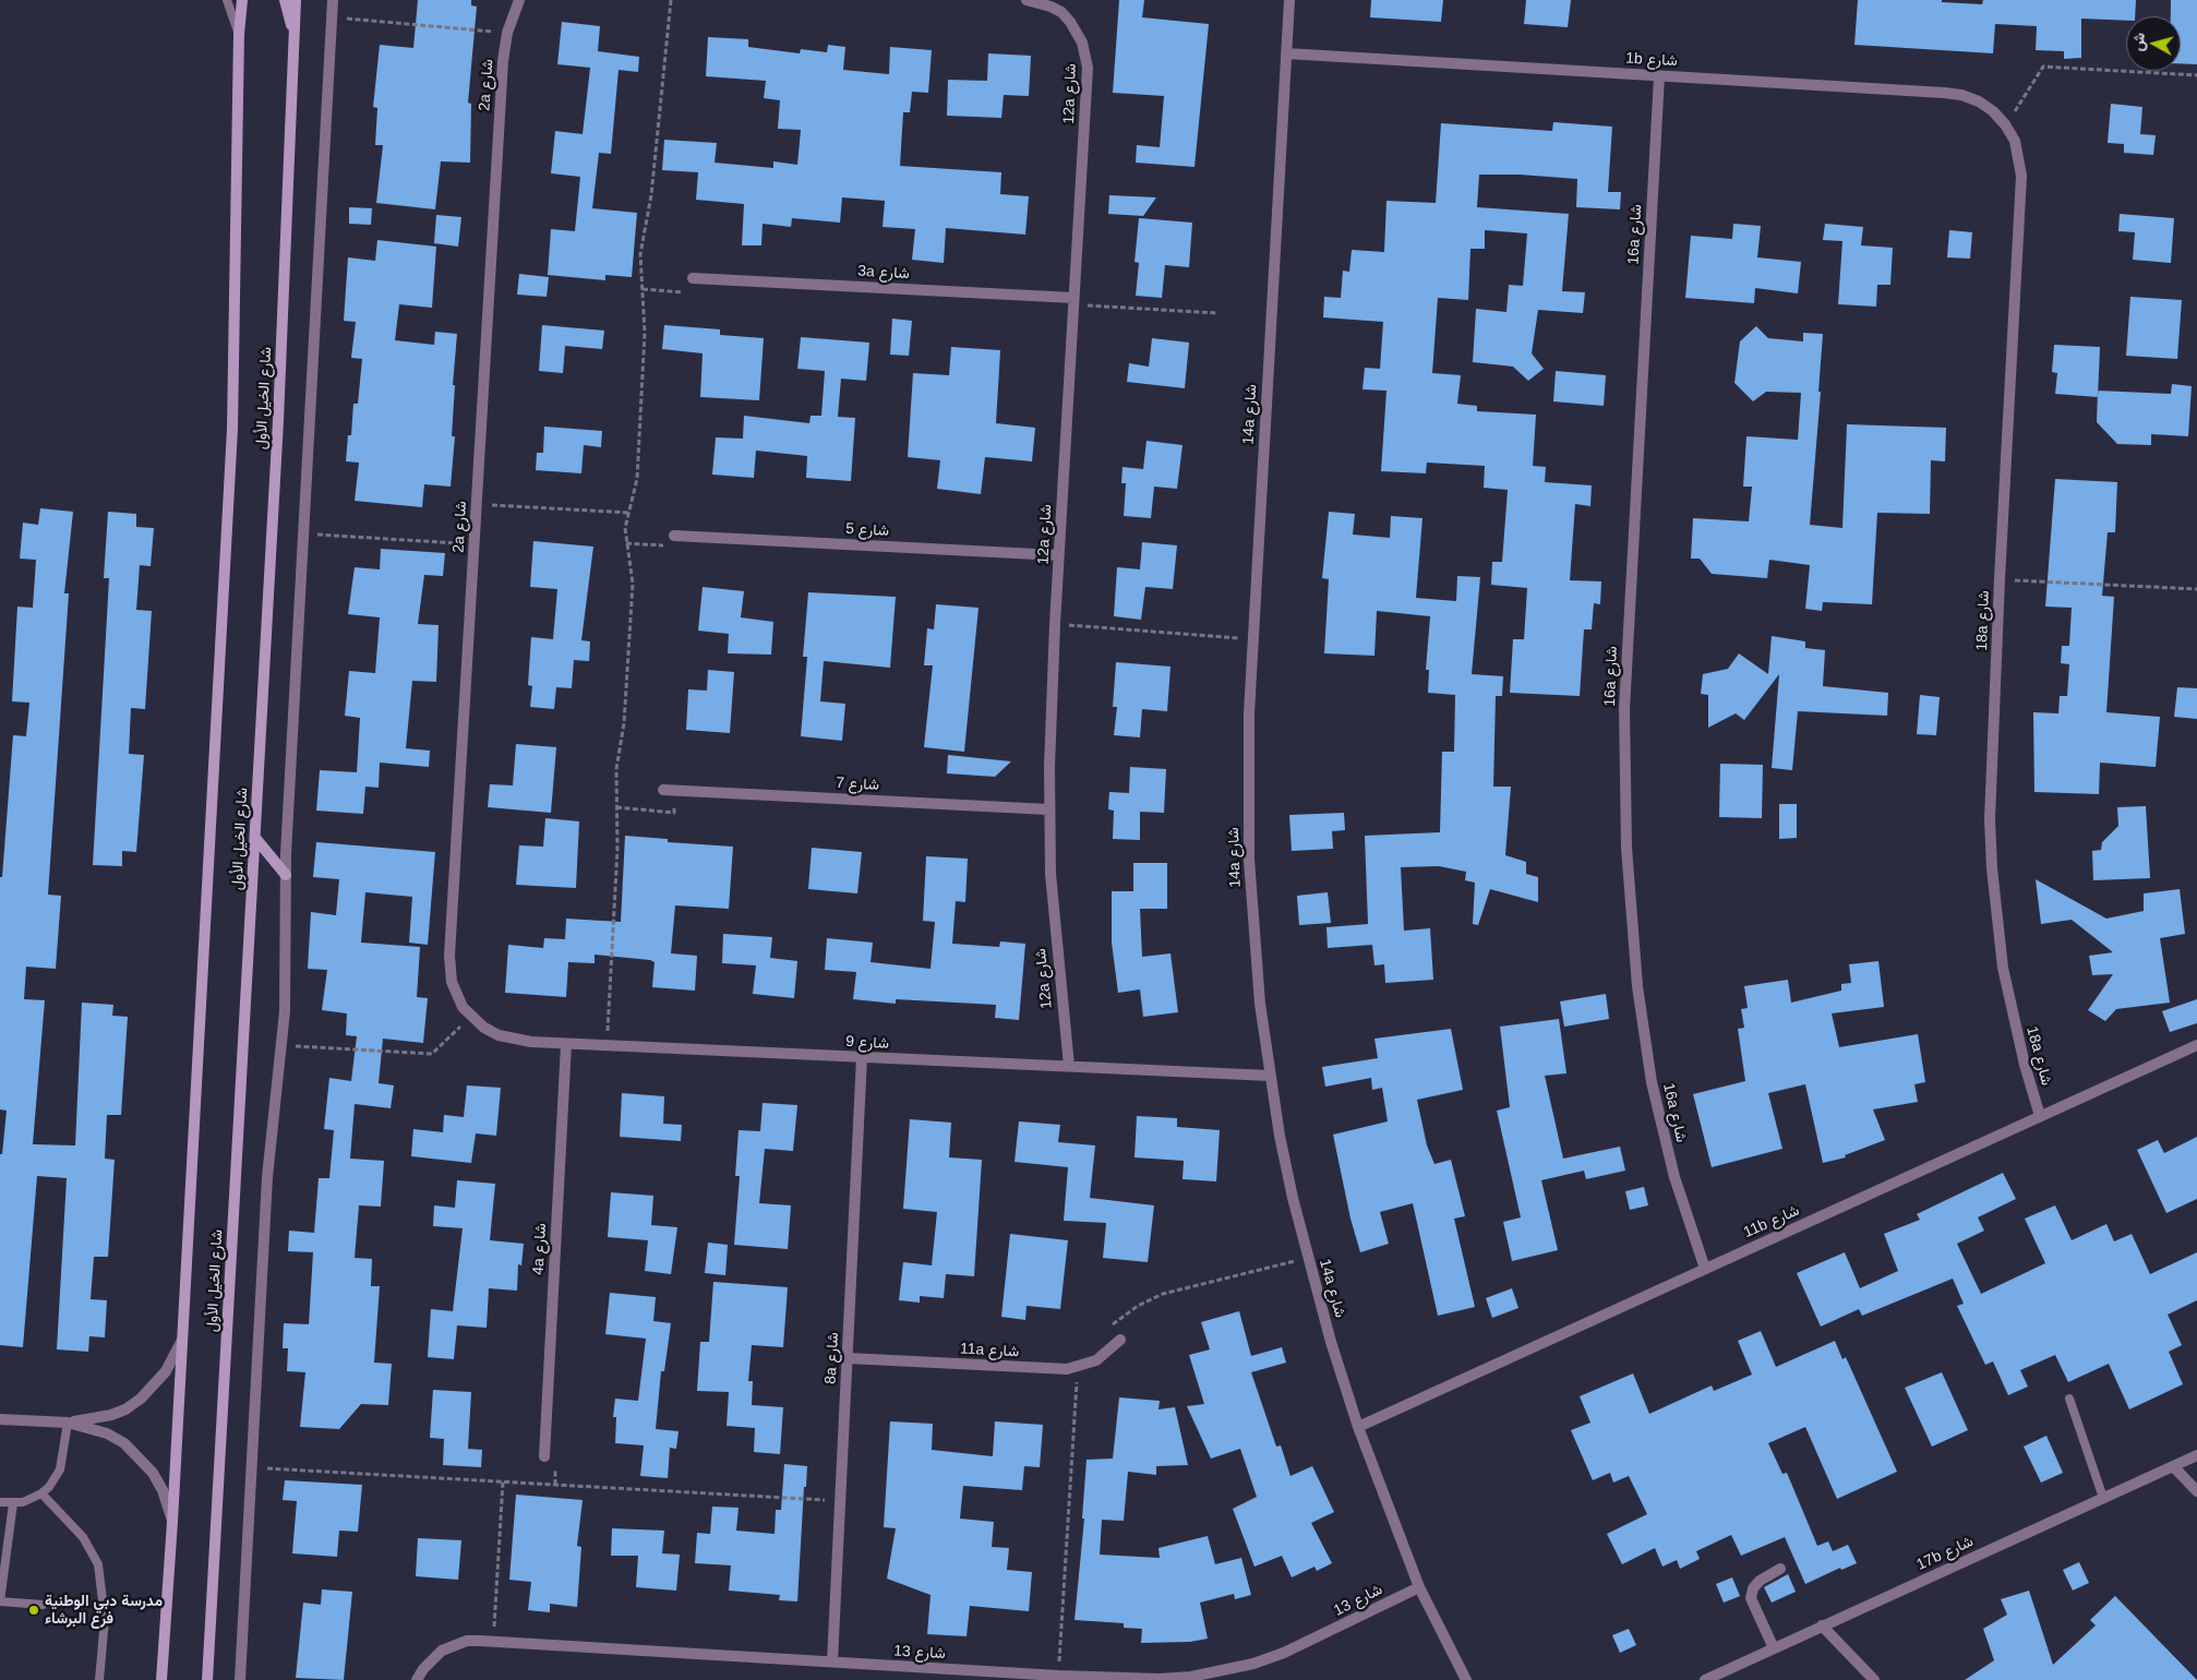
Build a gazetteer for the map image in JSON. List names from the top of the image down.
{
  "streets": {
    "main road": ["شارع الخيل الأول"],
    "street": [
      "1b شارع",
      "2a شارع",
      "12a شارع",
      "16a شارع",
      "3a شارع",
      "14a شارع",
      "شارع 5",
      "18a شارع",
      "شارع 7",
      "شارع 9",
      "11b شارع",
      "4a شارع",
      "11a شارع",
      "8a شارع",
      "17b شارع",
      "شارع 13"
    ]
  },
  "crossings": [
    ["1b شارع", "16a شارع"],
    ["1b شارع", "14a شارع"],
    ["1b شارع", "18a شارع"],
    ["2a شارع", "شارع 9"],
    ["12a شارع", "3a شارع"],
    ["12a شارع", "شارع 5"],
    ["12a شارع", "شارع 7"],
    ["12a شارع", "شارع 9"],
    ["16a شارع", "11b شارع"],
    ["14a شارع", "شارع 9"],
    ["14a شارع", "11b شارع"],
    ["14a شارع", "شارع 13"],
    ["18a شارع", "11b شارع"],
    ["شارع 9", "4a شارع"],
    ["شارع 9", "8a شارع"],
    ["11a شارع", "8a شارع"],
    ["8a شارع", "شارع 13"]
  ],
  "places": ["مدرسة دبي الوطنية فرع البرشاء"],
  "north": "left"
}
